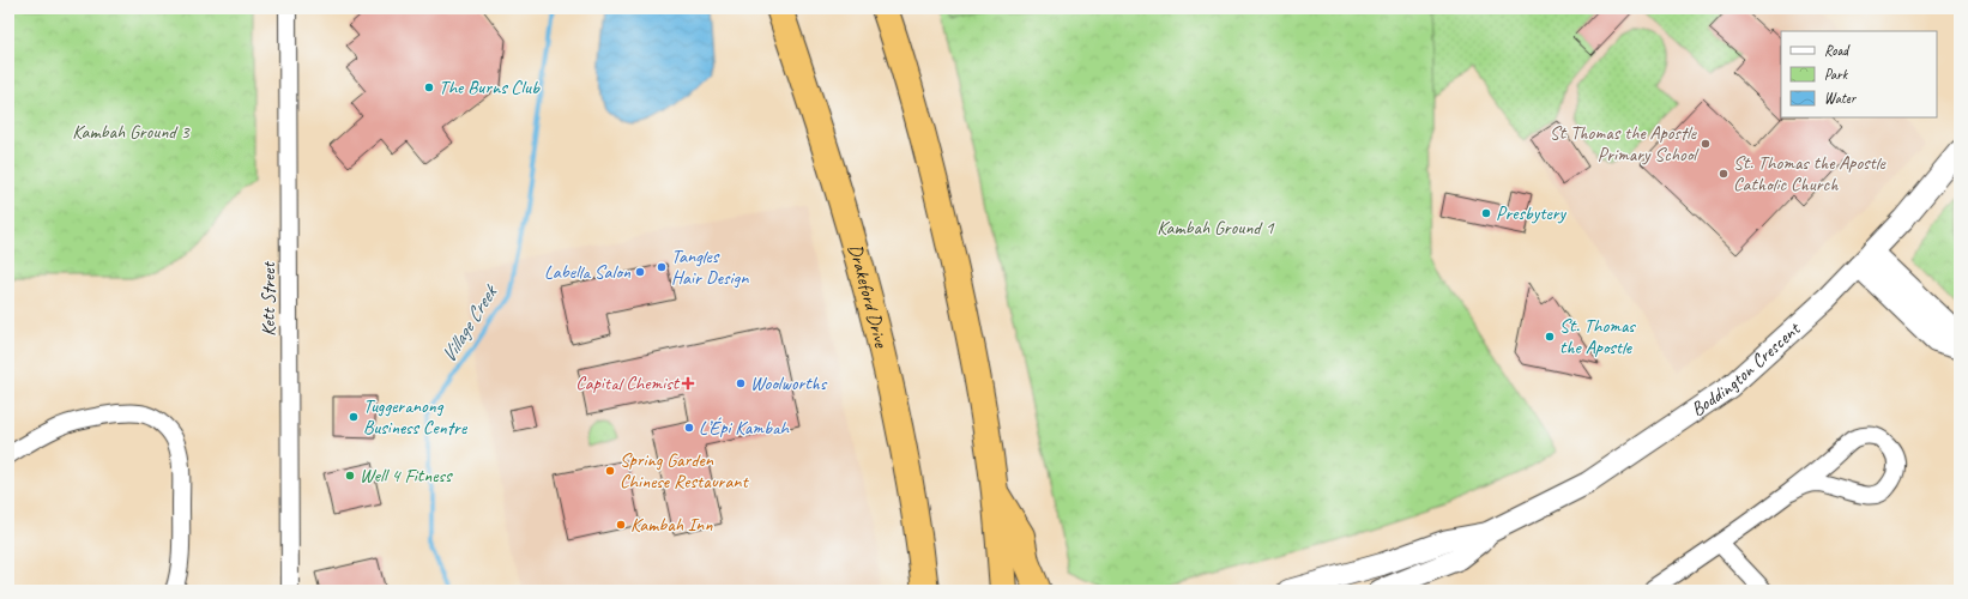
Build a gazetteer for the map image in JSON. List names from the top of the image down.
{
  "streets": {
    "highway": ["Drakeford Drive"],
    "street": ["Kett Street", "Boddington Crescent"]
  },
  "water": ["Village Creek"],
  "parks": ["Kambah Ground 3", "Kambah Ground 1"],
  "places": {
    "other": [
      "The Burns Club",
      "St Thomas the Apostle Primary School",
      "St. Thomas the Apostle Catholic Church",
      "Presbytery",
      "Tangles Hair Design",
      "Labella Salon",
      "St. Thomas the Apostle",
      "Woolworths",
      "Tuggeranong Business Centre",
      "L’Épi Kambah",
      "Spring Garden Chinese Restaurant",
      "Well 4 Fitness",
      "Kambah Inn"
    ],
    "health": ["Capital Chemist"]
  },
  "legend": ["Road", "Park", "Water"]
}
